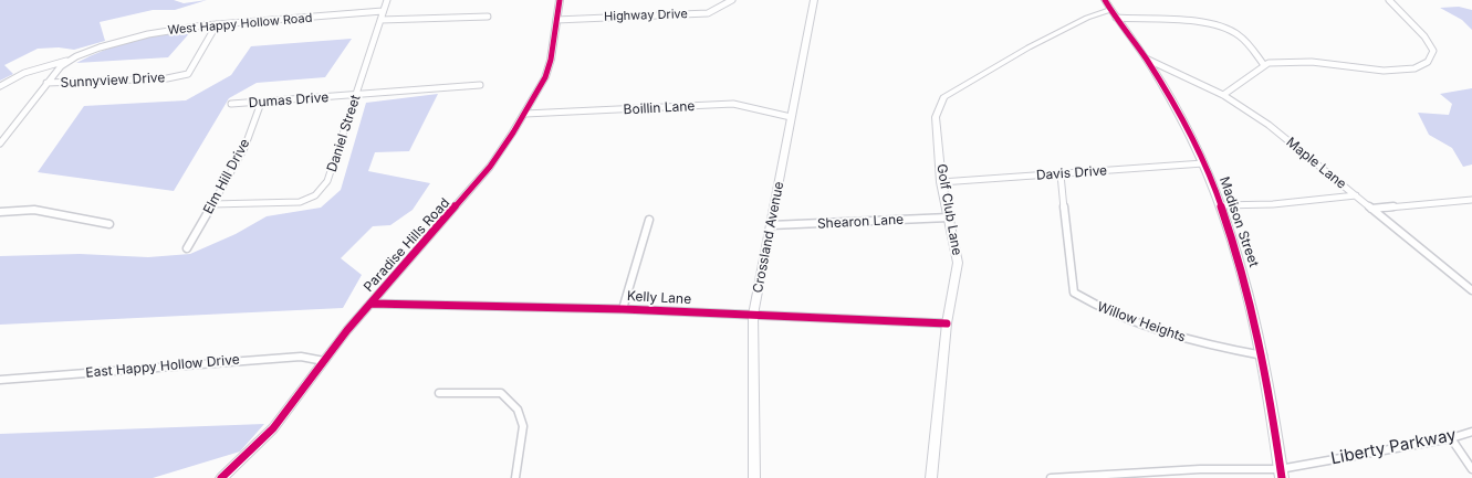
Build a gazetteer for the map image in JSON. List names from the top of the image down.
{
  "streets": {
    "main road": ["Madison Street"],
    "street": [
      "Highway Drive",
      "West Happy Hollow Road",
      "Sunnyview Drive",
      "Dumas Drive",
      "Boillin Lane",
      "Daniel Street",
      "Maple Lane",
      "Davis Drive",
      "Elm Hill Drive",
      "Golf Club Lane",
      "Shearon Lane",
      "Crossland Avenue",
      "Paradise Hills Road",
      "Kelly Lane",
      "Willow Heights",
      "East Happy Hollow Drive",
      "Liberty Parkway"
    ]
  },
  "crossings": [
    ["Highway Drive", "Paradise Hills Road"],
    ["West Happy Hollow Road", "Sunnyview Drive"],
    ["West Happy Hollow Road", "Daniel Street"],
    ["Dumas Drive", "Daniel Street"],
    ["Dumas Drive", "Elm Hill Drive"],
    ["Boillin Lane", "Crossland Avenue"],
    ["Boillin Lane", "Paradise Hills Road"],
    ["Daniel Street", "Elm Hill Drive"],
    ["Maple Lane", "Madison Street"],
    ["Davis Drive", "Golf Club Lane"],
    ["Davis Drive", "Madison Street"],
    ["Davis Drive", "Willow Heights"],
    ["Golf Club Lane", "Shearon Lane"],
    ["Golf Club Lane", "Madison Street"],
    ["Golf Club Lane", "Kelly Lane"],
    ["Shearon Lane", "Crossland Avenue"],
    ["Madison Street", "Willow Heights"],
    ["Madison Street", "Liberty Parkway"],
    ["Crossland Avenue", "Kelly Lane"],
    ["Paradise Hills Road", "Kelly Lane"],
    ["Paradise Hills Road", "East Happy Hollow Drive"]
  ]
}
